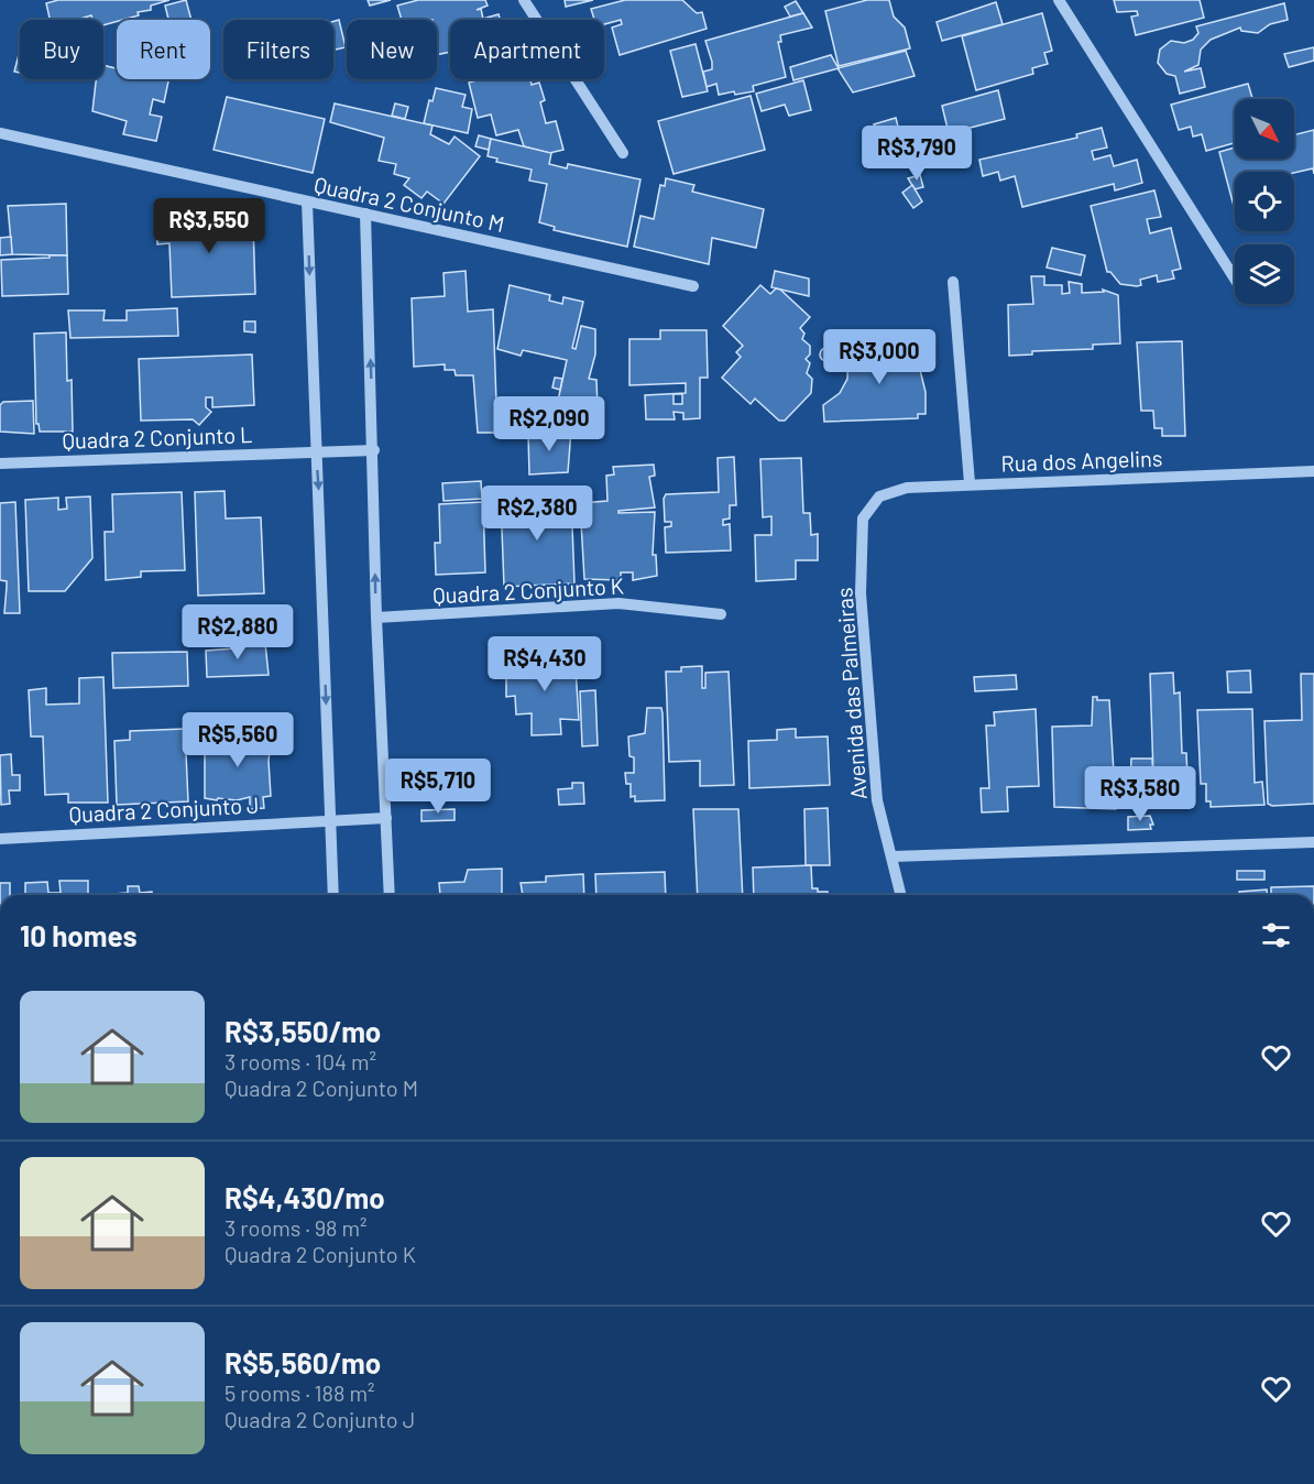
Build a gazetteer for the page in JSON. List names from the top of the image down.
{
  "streets": {
    "street": [
      "Quadra 2 Conjunto M",
      "Quadra 2 Conjunto L",
      "Rua dos Angelins",
      "Quadra 2 Conjunto K",
      "Avenida das Palmeiras",
      "Quadra 2 Conjunto J"
    ]
  },
  "crossings": [
    ["Rua dos Angelins", "Avenida das Palmeiras"]
  ],
  "north": "bottom right",
  "page": {
    "chip": [
      "Buy",
      "Rent",
      "Filters",
      "New",
      "Apartment"
    ],
    "price": [
      "R$3,790",
      "R$3,550",
      "R$3,000",
      "R$2,090",
      "R$2,380",
      "R$2,880",
      "R$4,430",
      "R$5,560",
      "R$5,710",
      "R$3,580"
    ],
    "heading": "10 homes",
    "list": [
      {
        "name": "R$3,550/mo",
        "note": "3 rooms · 104 m² · Quadra 2 Conjunto M"
      },
      {
        "name": "R$4,430/mo",
        "note": "3 rooms · 98 m² · Quadra 2 Conjunto K"
      },
      {
        "name": "R$5,560/mo",
        "note": "5 rooms · 188 m² · Quadra 2 Conjunto J"
      }
    ]
  }
}
